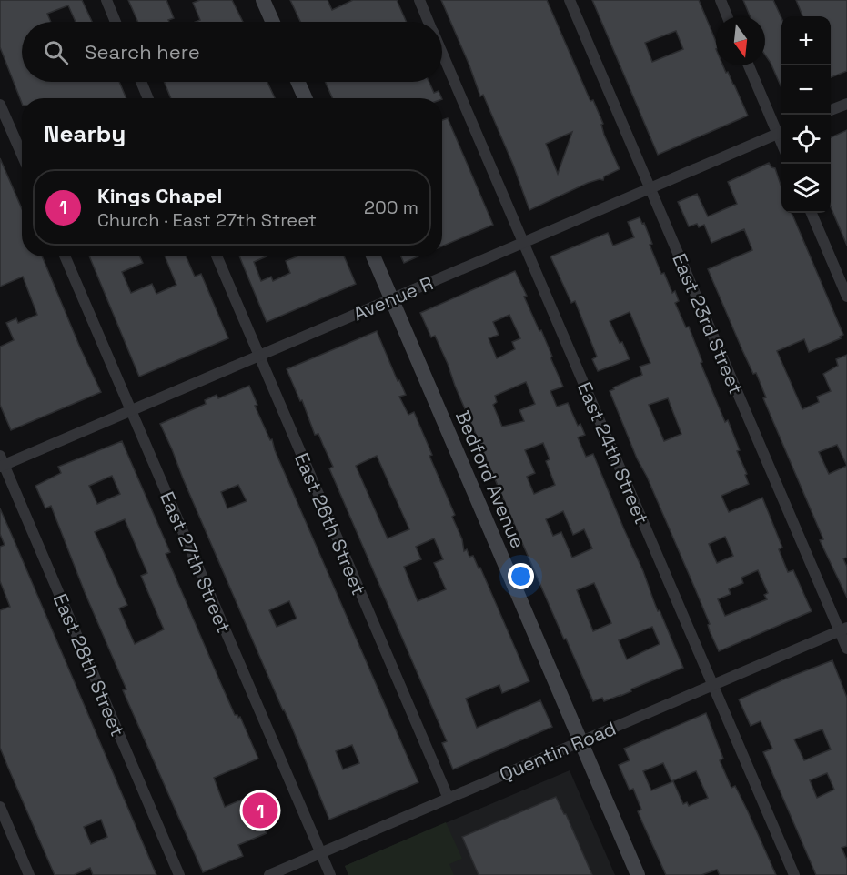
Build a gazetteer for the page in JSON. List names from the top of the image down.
{
  "streets": {
    "main road": ["Bedford Avenue"],
    "street": [
      "Avenue R",
      "East 23rd Street",
      "East 24th Street",
      "East 26th Street",
      "East 27th Street",
      "East 28th Street",
      "Quentin Road"
    ]
  },
  "crossings": [
    ["Avenue R", "East 23rd Street"],
    ["Avenue R", "East 24th Street"],
    ["Avenue R", "Bedford Avenue"],
    ["Avenue R", "East 26th Street"],
    ["Avenue R", "East 27th Street"],
    ["Avenue R", "East 28th Street"],
    ["East 23rd Street", "Quentin Road"],
    ["East 24th Street", "Quentin Road"],
    ["Bedford Avenue", "Quentin Road"],
    ["East 26th Street", "Quentin Road"],
    ["East 27th Street", "Quentin Road"]
  ],
  "north": "bottom",
  "page": {
    "map_buttons": ["+", "−"],
    "search": "Search here",
    "heading": "Nearby",
    "list": [
      {
        "mark": "1",
        "name": "Kings Chapel",
        "note": "Church · East 27th Street",
        "value": "200 m"
      }
    ],
    "pins": "1"
  }
}
